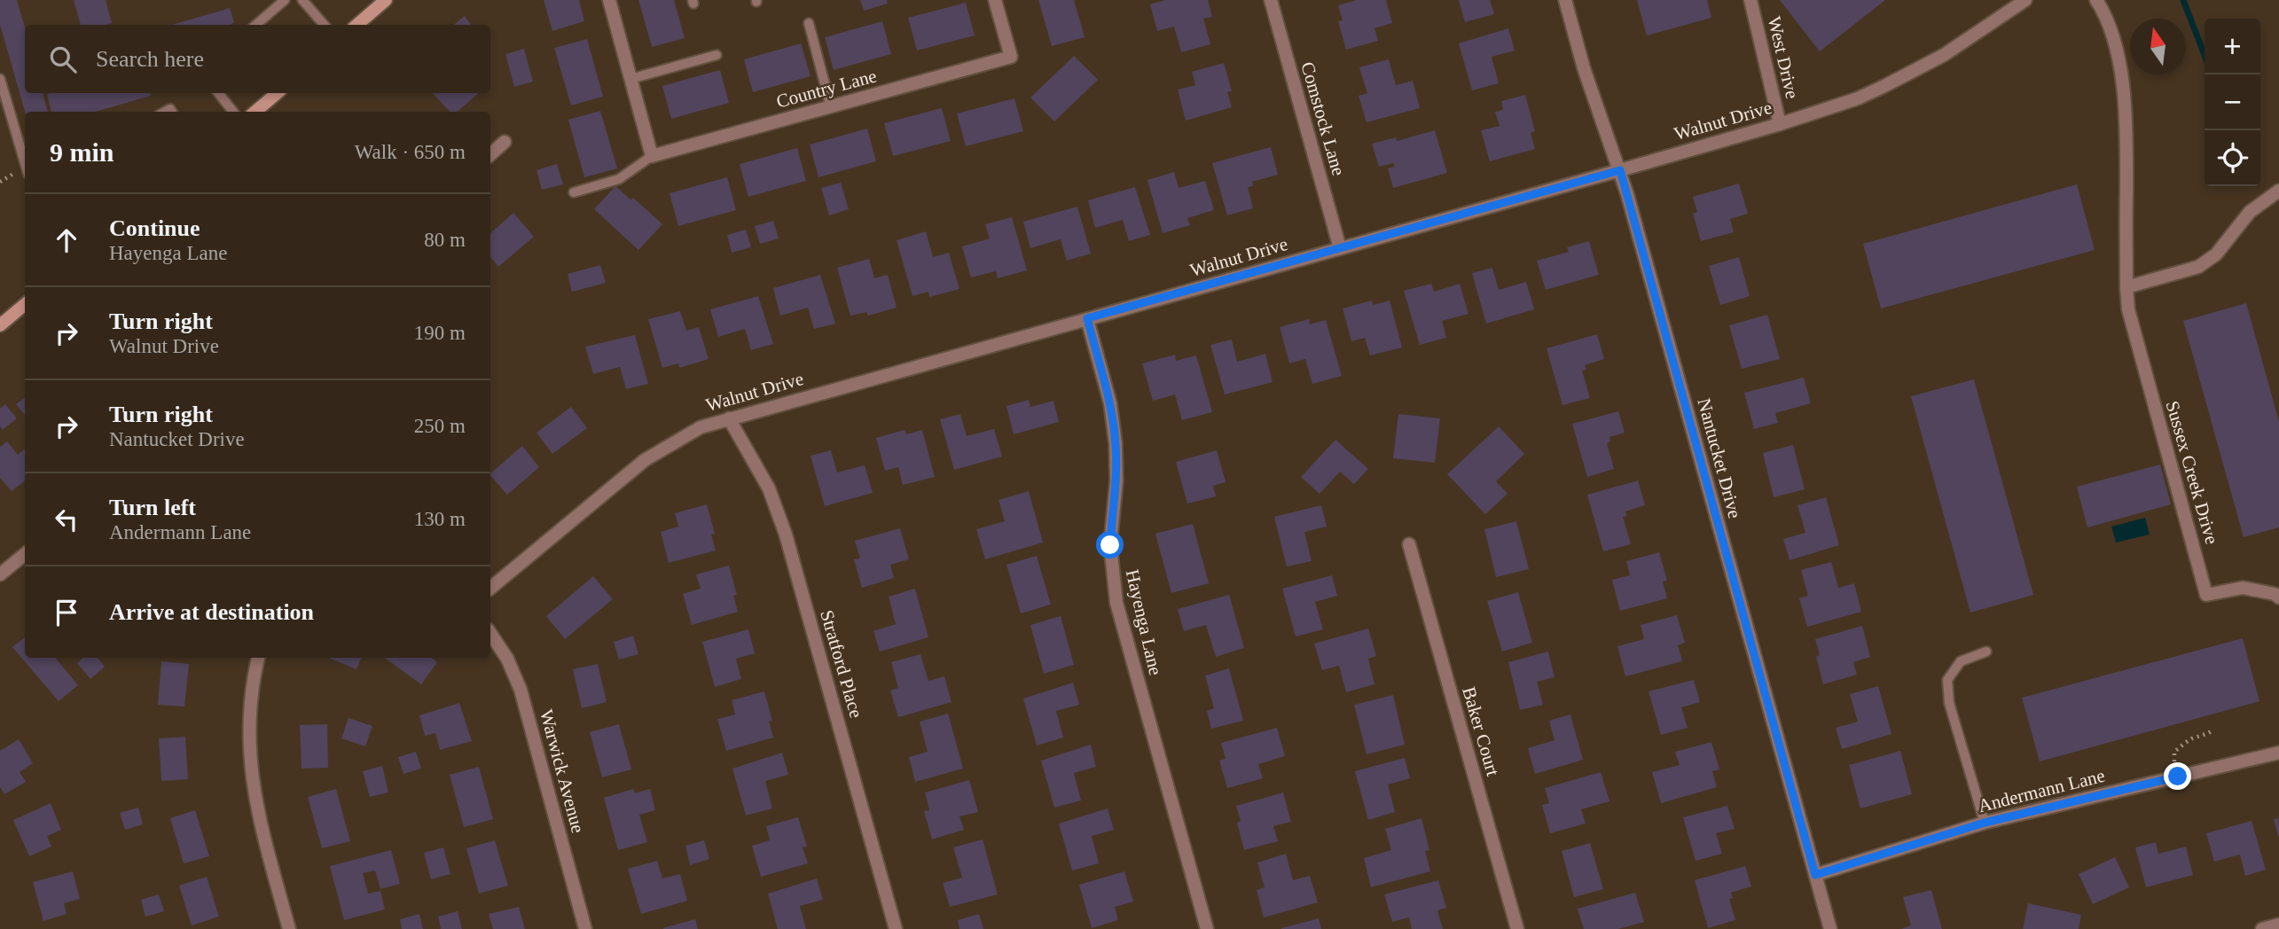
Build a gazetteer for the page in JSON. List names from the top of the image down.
{
  "streets": {
    "street": [
      "West Drive",
      "Country Lane",
      "Comstock Lane",
      "Walnut Drive",
      "Nantucket Drive",
      "Sussex Creek Drive",
      "Hayenga Lane",
      "Stratford Place",
      "Baker Court",
      "Warwick Avenue",
      "Andermann Lane"
    ]
  },
  "crossings": [
    ["West Drive", "Walnut Drive"],
    ["Comstock Lane", "Walnut Drive"],
    ["Walnut Drive", "Nantucket Drive"],
    ["Walnut Drive", "Hayenga Lane"],
    ["Walnut Drive", "Stratford Place"],
    ["Nantucket Drive", "Andermann Lane"]
  ],
  "north": "top",
  "page": {
    "map_buttons": ["+", "−"],
    "search": "Search here",
    "heading": ["9 min", "Walk · 650 m"],
    "list": [
      ["Continue", "Hayenga Lane", "80 m"],
      ["Turn right", "Walnut Drive", "190 m"],
      ["Turn right", "Nantucket Drive", "250 m"],
      ["Turn left", "Andermann Lane", "130 m"],
      "Arrive at destination"
    ]
  }
}
